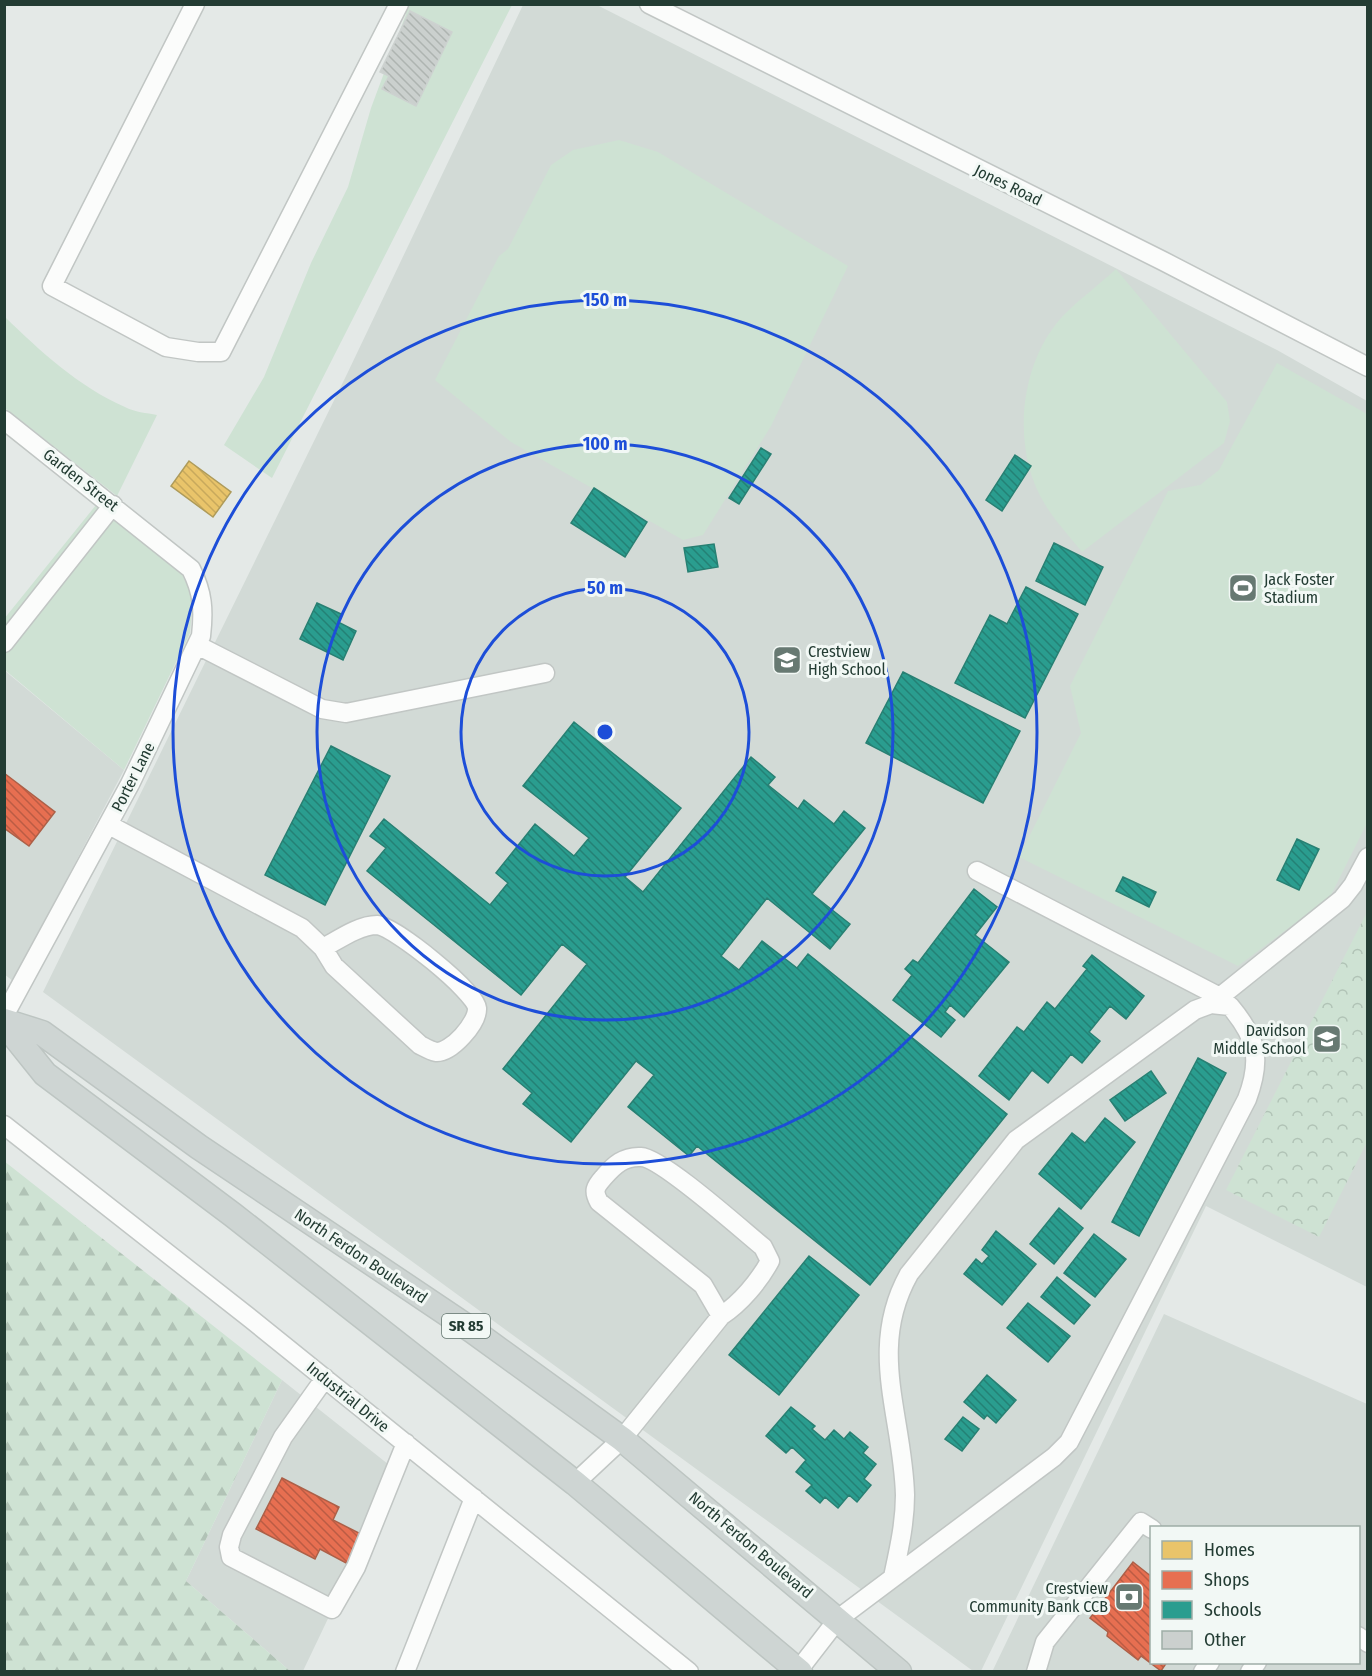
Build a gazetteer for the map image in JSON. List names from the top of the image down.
{
  "streets": {
    "main road": ["North Ferdon Boulevard", "SR 85"],
    "street": [
      "Jones Road",
      "Garden Street",
      "Porter Lane",
      "Industrial Drive"
    ]
  },
  "crossings": [
    ["Garden Street", "Porter Lane"],
    ["Porter Lane", "North Ferdon Boulevard"]
  ],
  "places": {
    "sports": ["Jack Foster Stadium"],
    "school or university": ["Crestview High School", "Davidson Middle School"],
    "bank": ["Crestview Community Bank CCB"]
  },
  "legend": [
    "Homes",
    "Shops",
    "Schools",
    "Other"
  ],
  "rings": ["150 m", "100 m", "50 m"]
}
